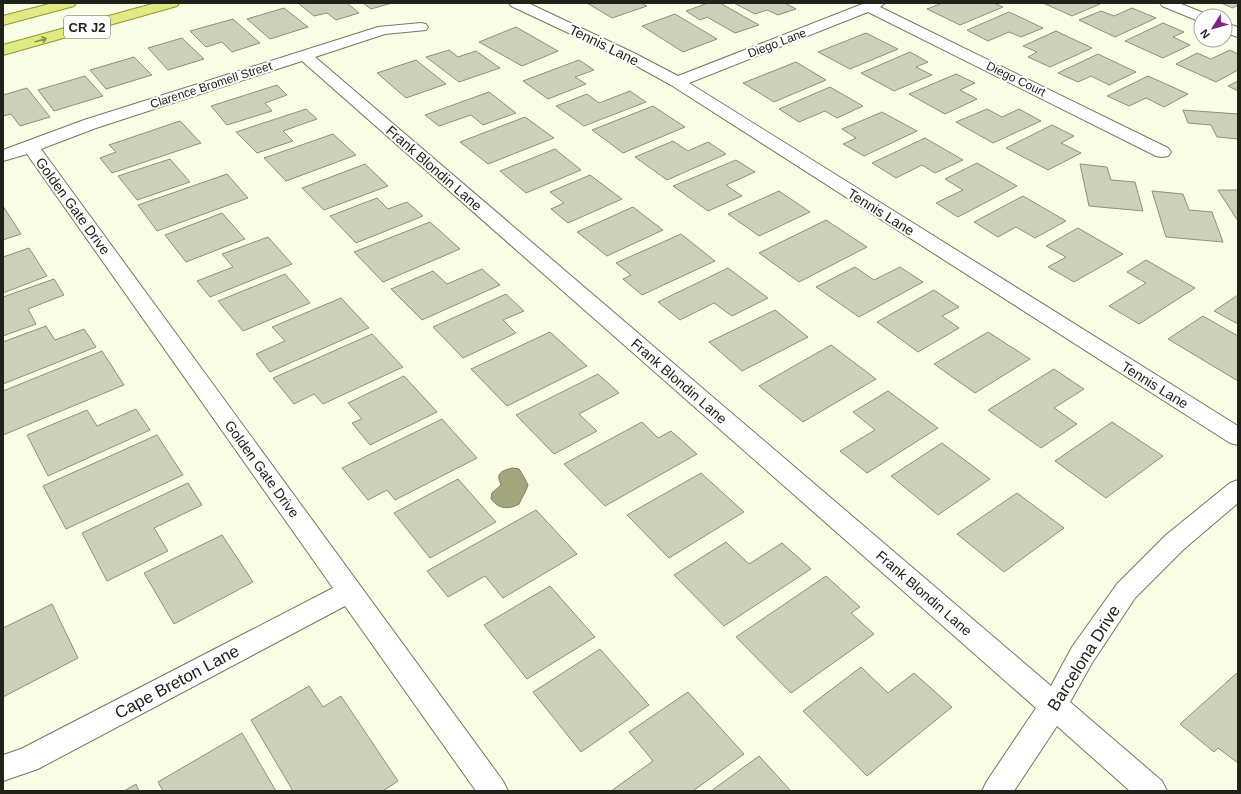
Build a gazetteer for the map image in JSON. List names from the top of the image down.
{
  "streets": {
    "main road": ["CR J2"],
    "street": [
      "Diego Lane",
      "Tennis Lane",
      "Diego Court",
      "Clarence Bromell Street",
      "Frank Blondin Lane",
      "Golden Gate Drive",
      "Barcelona Drive",
      "Cape Breton Lane"
    ]
  },
  "crossings": [
    ["Diego Lane", "Tennis Lane"],
    ["Diego Lane", "Diego Court"],
    ["Clarence Bromell Street", "Frank Blondin Lane"],
    ["Clarence Bromell Street", "Golden Gate Drive"],
    ["Frank Blondin Lane", "Barcelona Drive"],
    ["Golden Gate Drive", "Cape Breton Lane"]
  ],
  "north": "bottom left"
}
